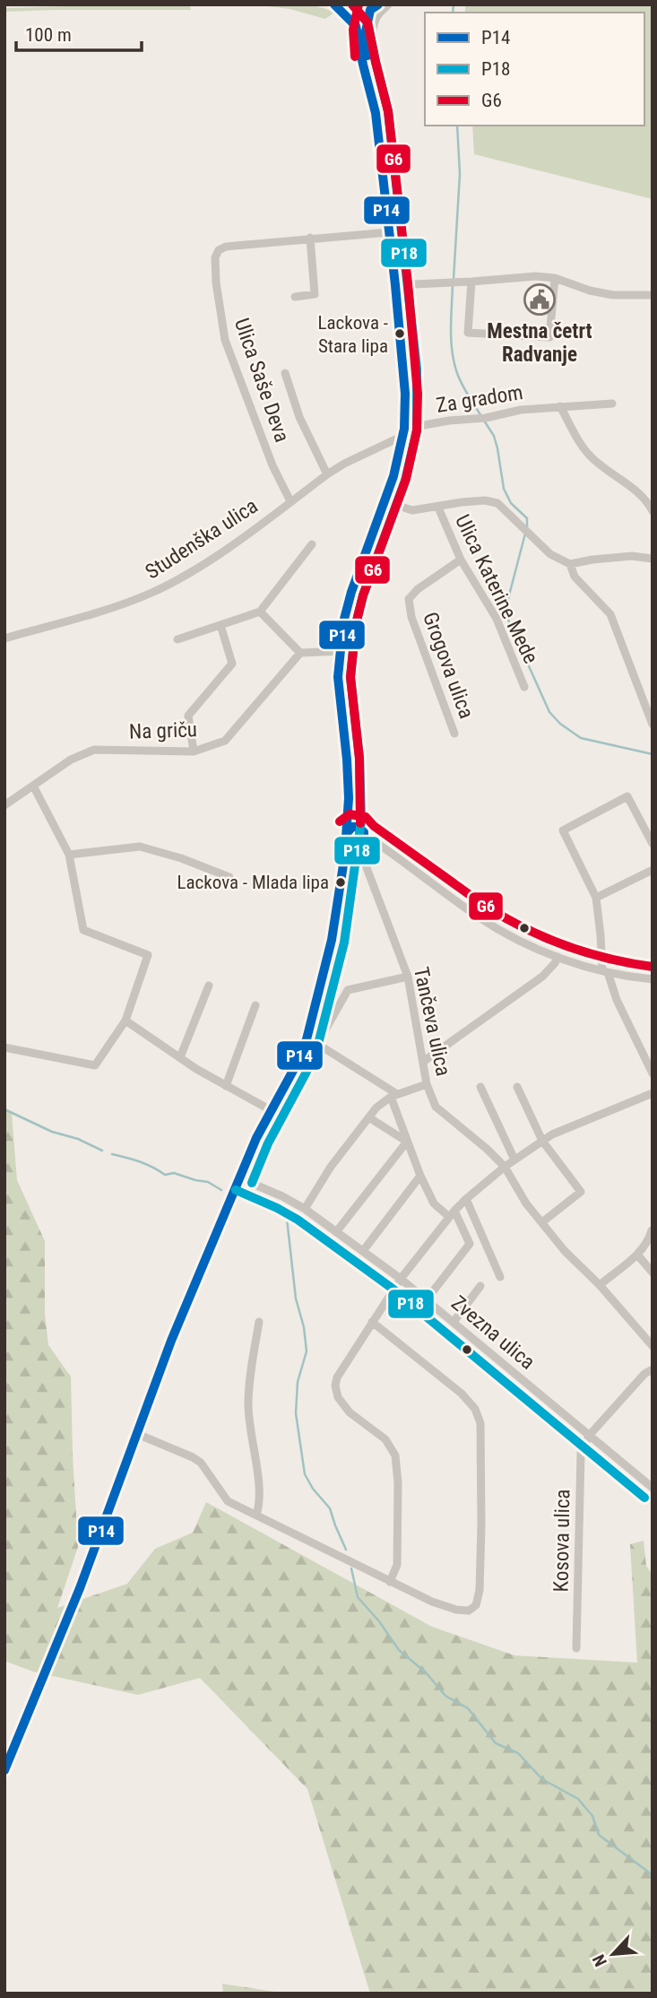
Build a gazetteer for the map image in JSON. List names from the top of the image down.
{
  "streets": {
    "street": [
      "Ulica Saše Deva",
      "Za gradom",
      "Studenška ulica",
      "Ulica Katerine Mede",
      "Grogova ulica",
      "Na griču",
      "Tančeva ulica",
      "Zvezna ulica",
      "Kosova ulica"
    ]
  },
  "crossings": [
    ["Ulica Saše Deva", "Studenška ulica"],
    ["Ulica Katerine Mede", "Grogova ulica"],
    ["Zvezna ulica", "Kosova ulica"]
  ],
  "places": {
    "public building": ["Mestna četrt Radvanje"],
    "other": ["Lackova - Stara lipa", "Lackova - Mlada lipa"]
  },
  "lines": ["transit line P14", "transit line P18", "transit line G6"],
  "legend": ["P14", "P18", "G6"],
  "scale_bar": "100 m",
  "north": "bottom left"
}
